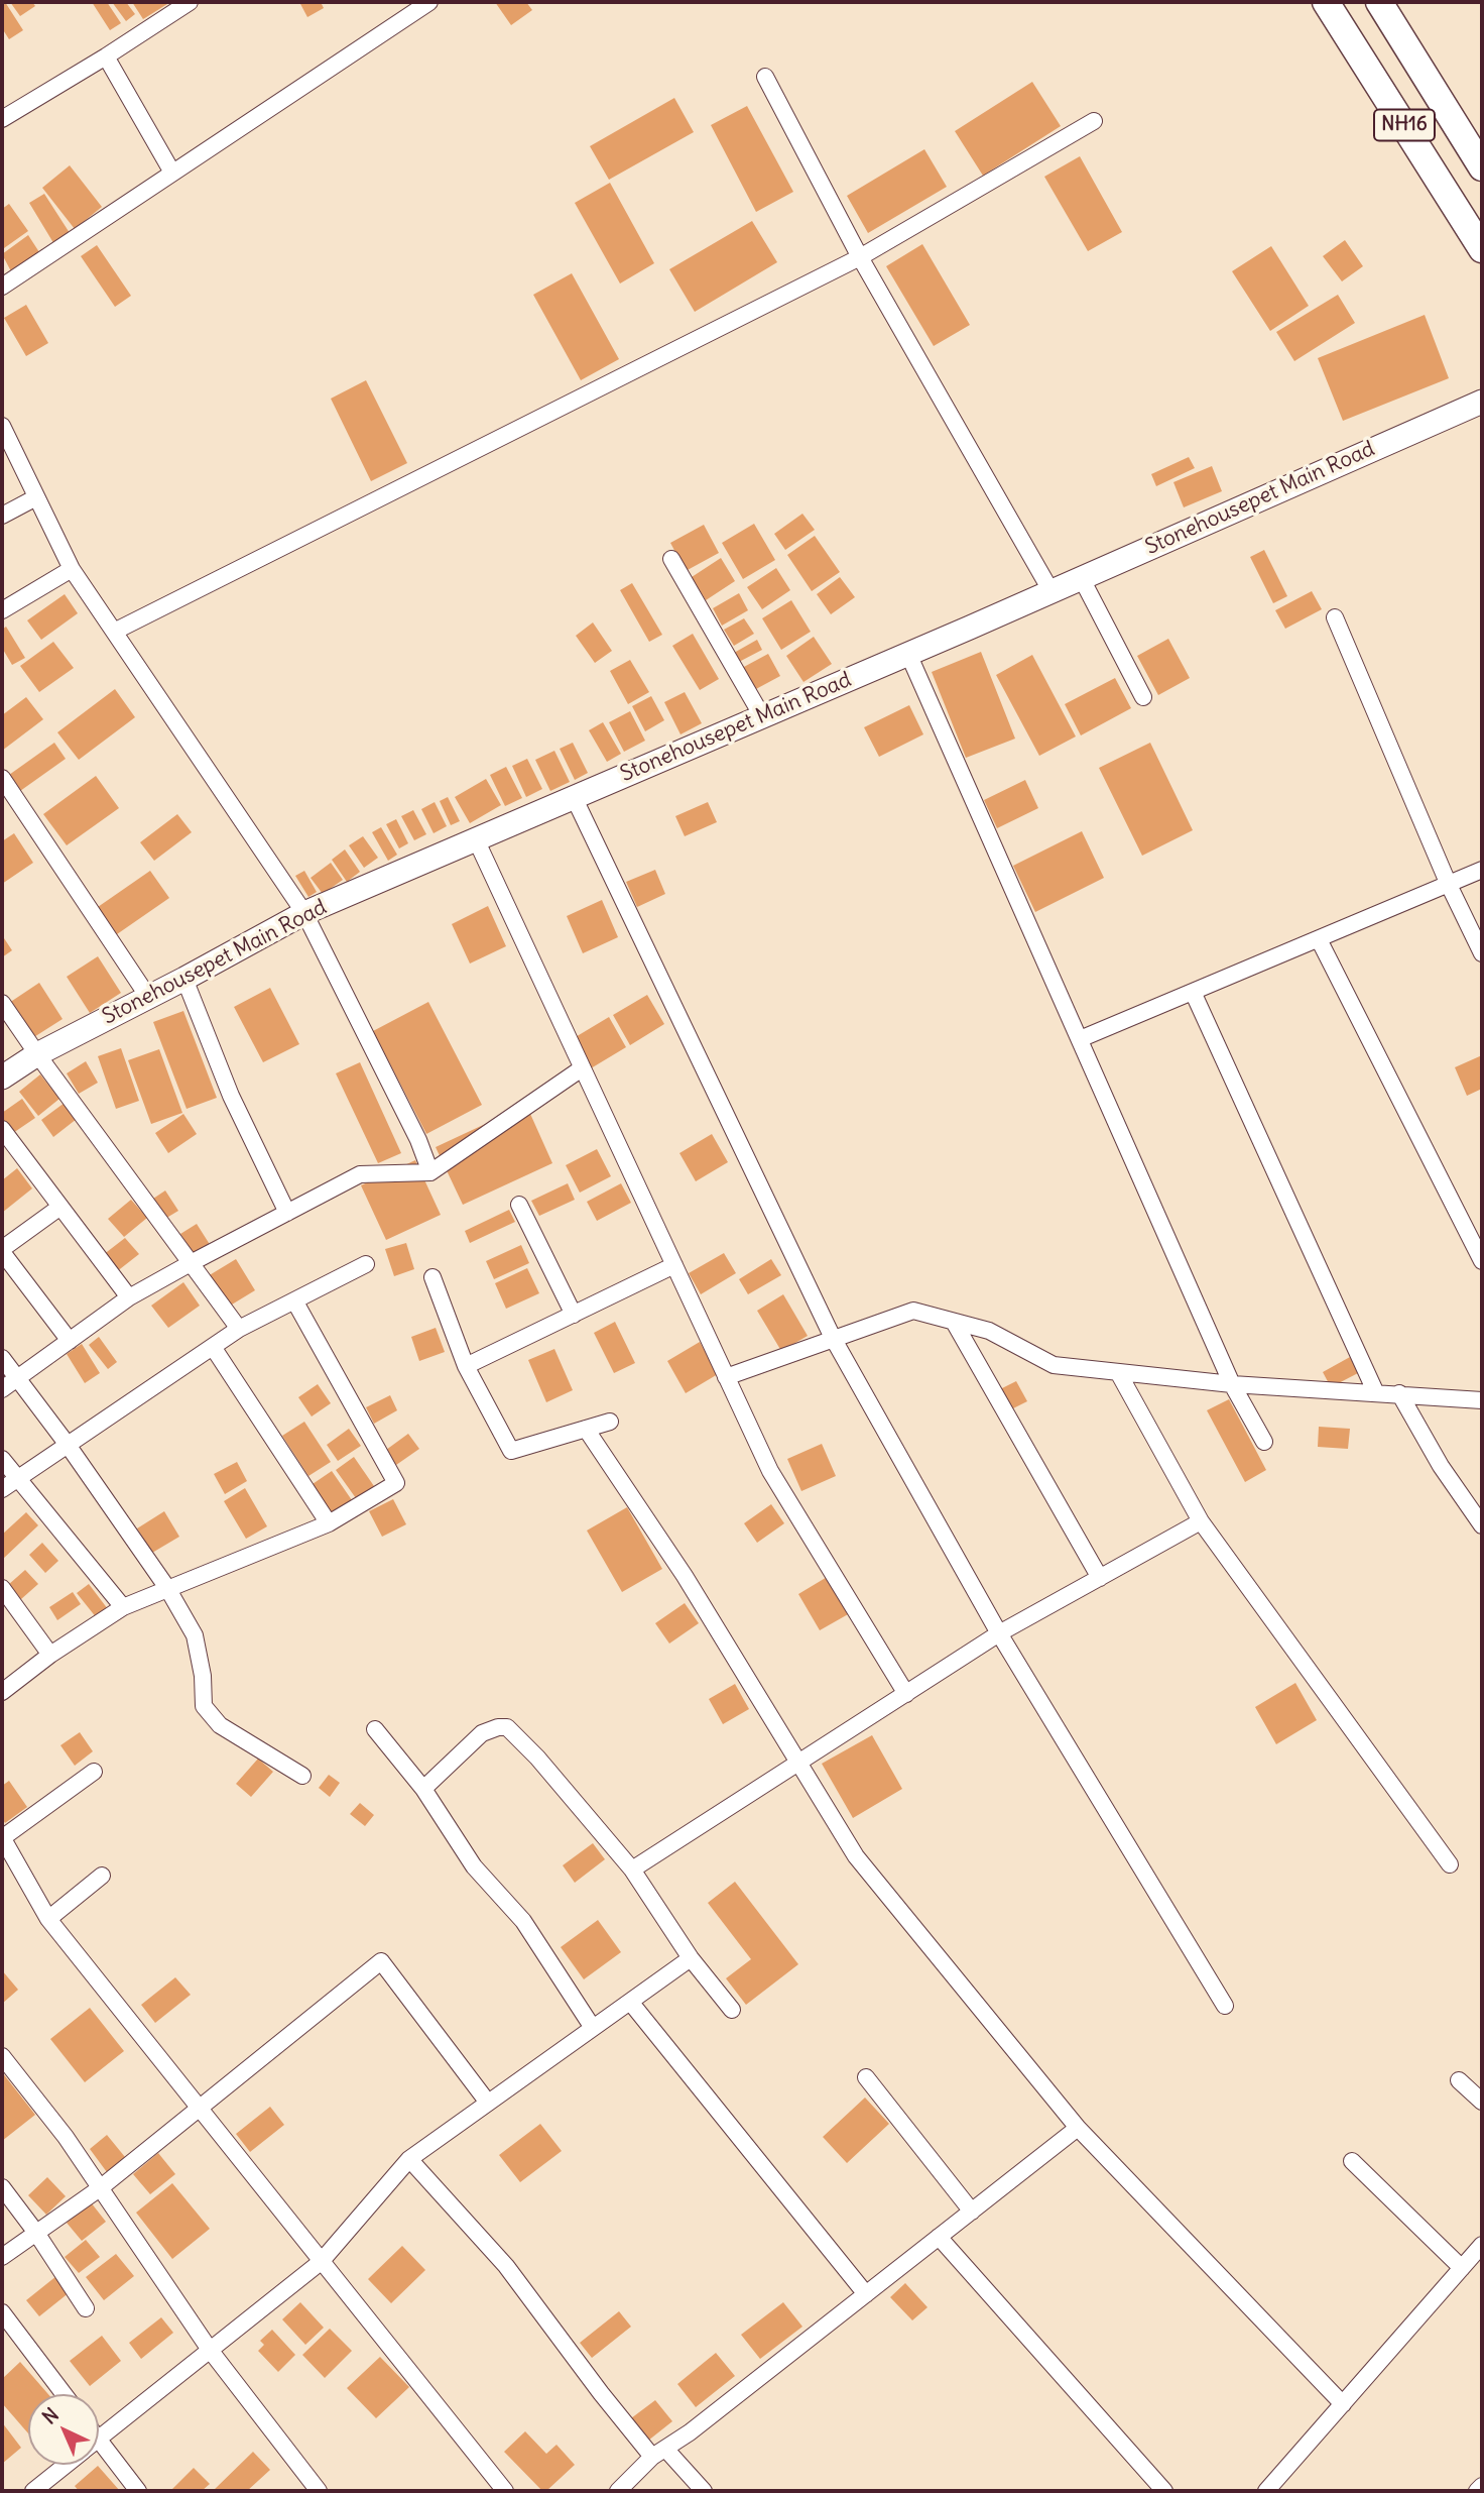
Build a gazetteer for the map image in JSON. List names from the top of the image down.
{
  "streets": {
    "highway": ["NH16"],
    "main road": ["Stonehousepet Main Road"]
  },
  "north": "top left"
}
